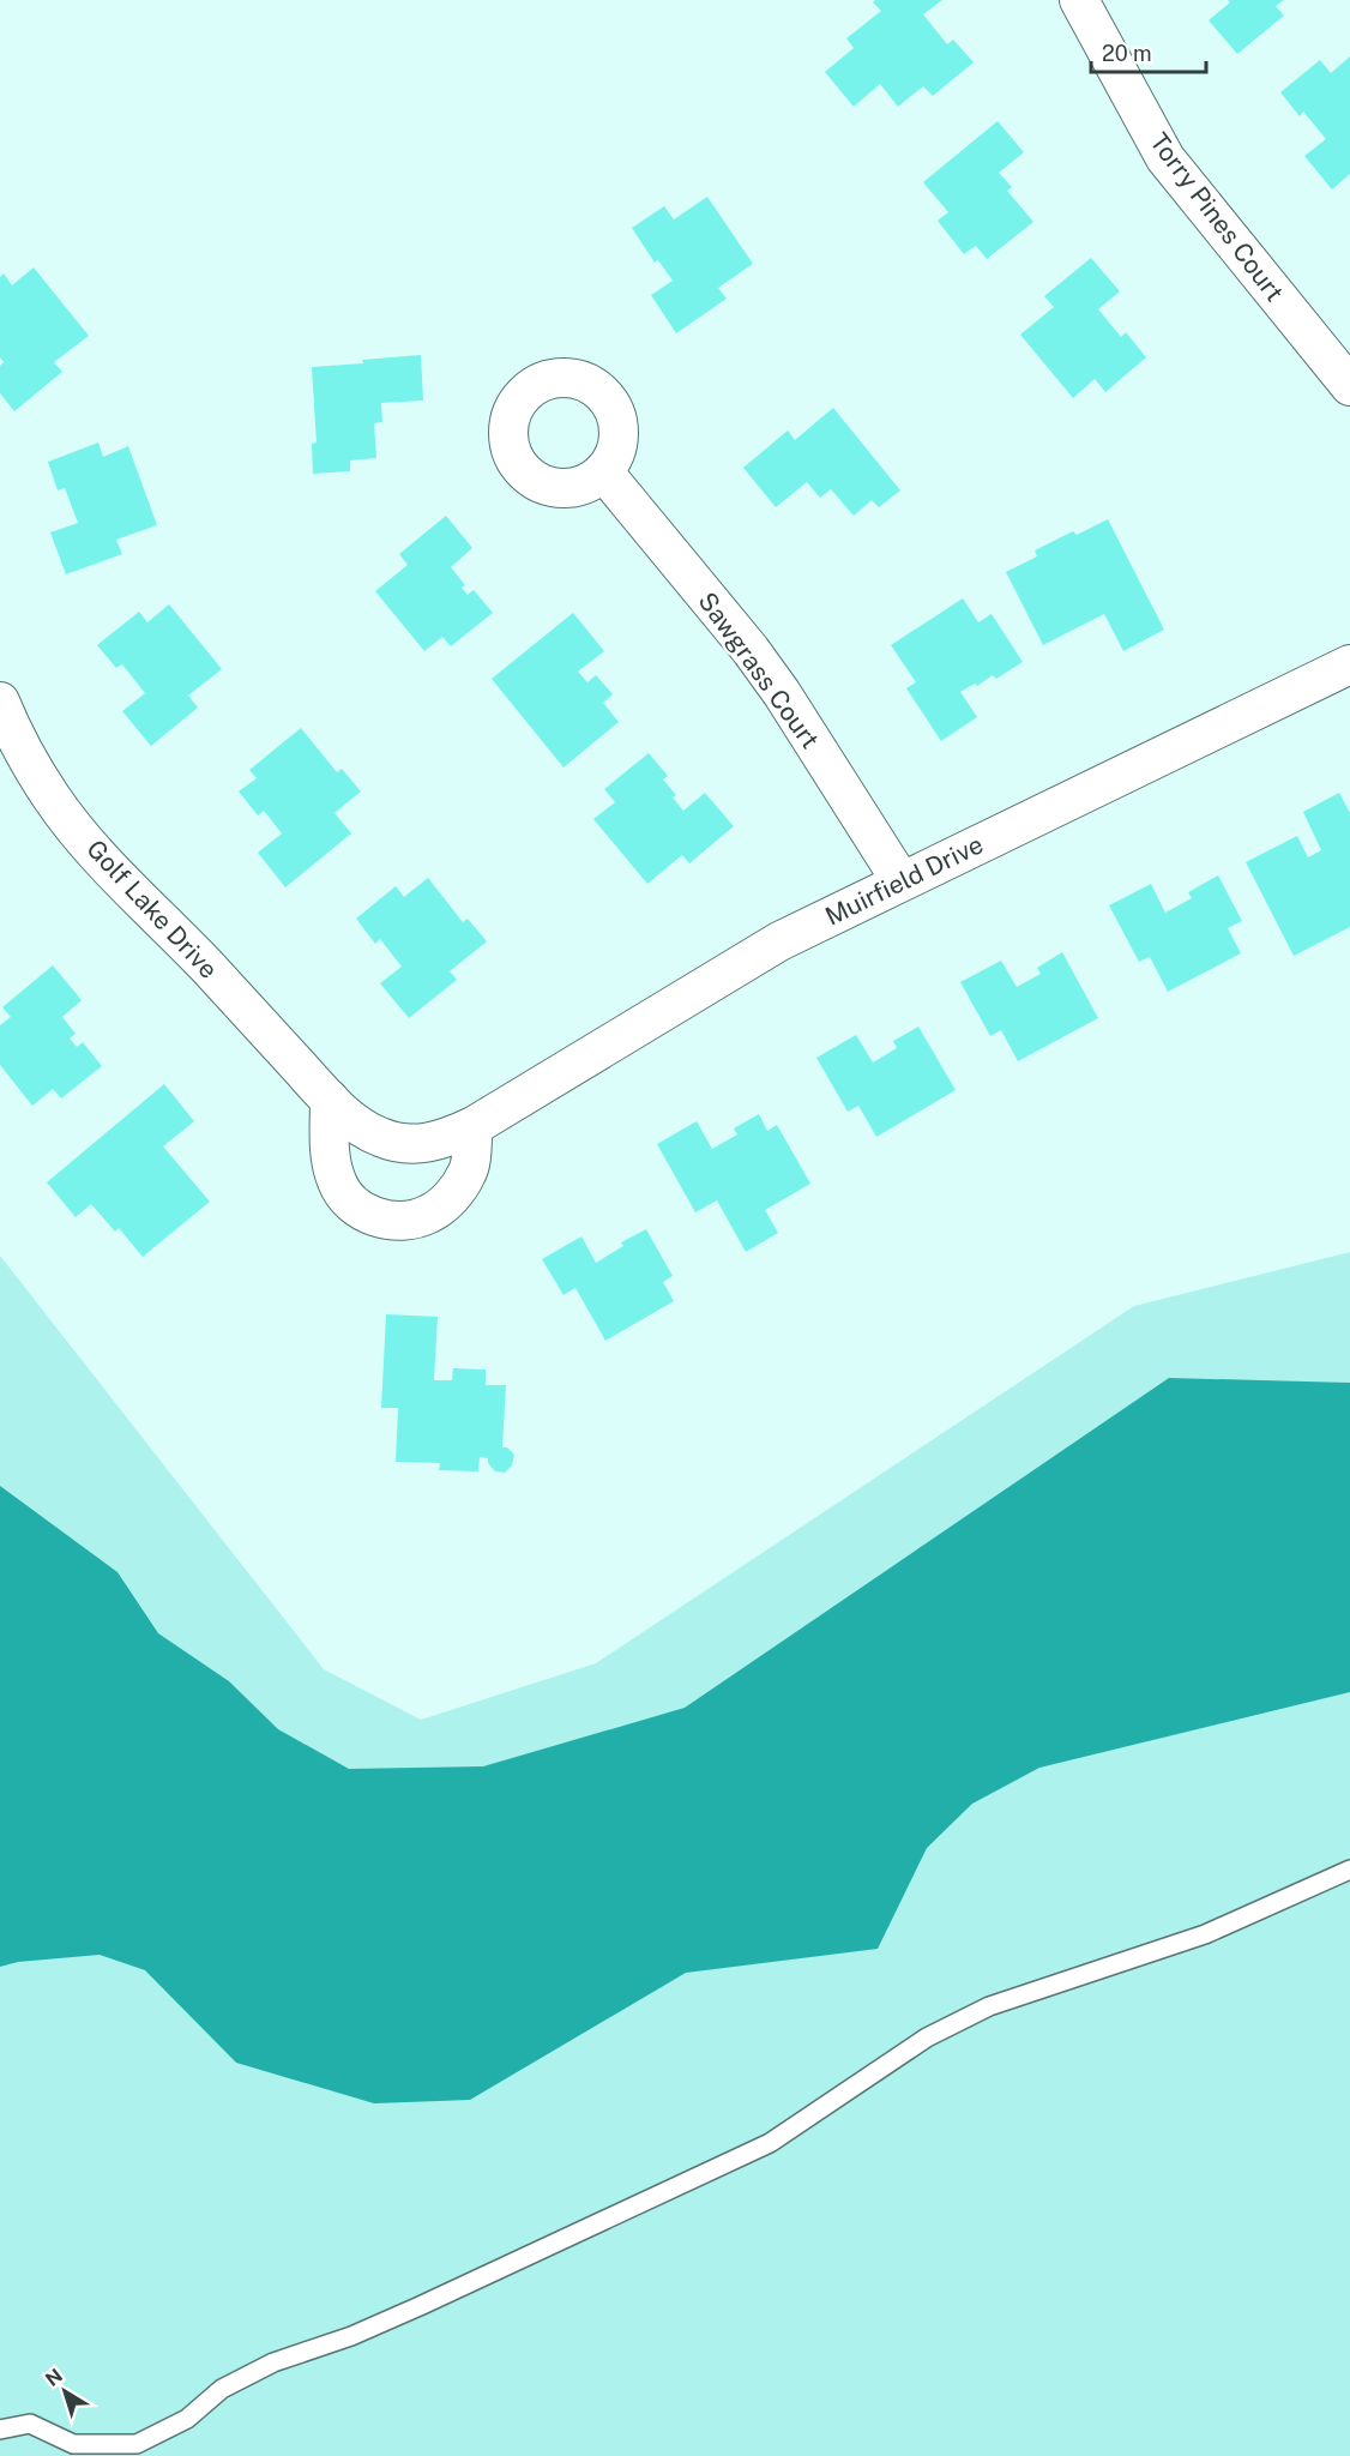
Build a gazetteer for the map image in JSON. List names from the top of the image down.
{
  "streets": {
    "street": [
      "Torry Pines Court",
      "Sawgrass Court",
      "Muirfield Drive",
      "Golf Lake Drive"
    ]
  },
  "crossings": [
    ["Sawgrass Court", "Muirfield Drive"],
    ["Muirfield Drive", "Golf Lake Drive"]
  ],
  "scale_bar": "20 m",
  "north": "top left"
}
